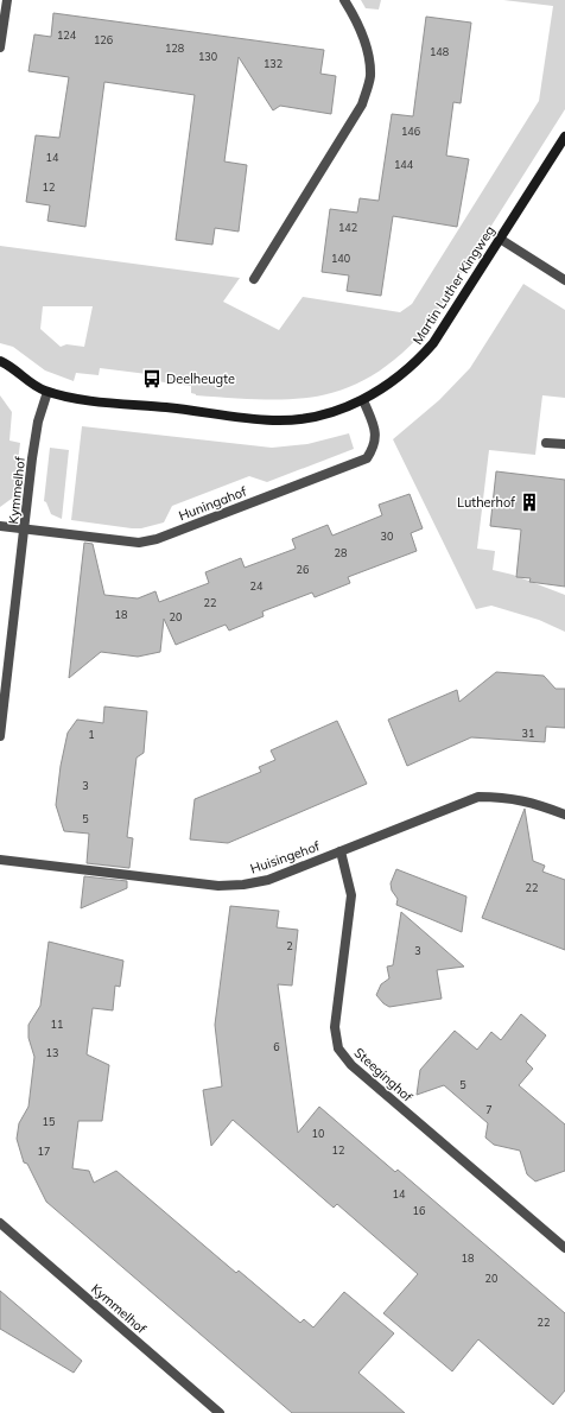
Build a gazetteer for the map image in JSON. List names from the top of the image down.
{
  "streets": {
    "street": [
      "Martin Luther Kingweg",
      "Kymmelhof",
      "Huningahof",
      "Huisingehof",
      "Steeginghof"
    ]
  },
  "crossings": [
    ["Martin Luther Kingweg", "Kymmelhof"],
    ["Martin Luther Kingweg", "Huningahof"],
    ["Kymmelhof", "Huningahof"],
    ["Huisingehof", "Steeginghof"]
  ],
  "places": {
    "bus stop": ["Deelheugte"],
    "building": ["Lutherhof"]
  },
  "house_numbers": [
    "124",
    "126",
    "128",
    "148",
    "130",
    "132",
    "146",
    "14",
    "144",
    "12",
    "142",
    "140",
    "30",
    "28",
    "26",
    "24",
    "22",
    "18",
    "20",
    "31",
    "1",
    "3",
    "5",
    "22",
    "2",
    "3",
    "11",
    "6",
    "13",
    "5",
    "7",
    "15",
    "10",
    "12",
    "17",
    "14",
    "16",
    "18",
    "20",
    "22"
  ]
}
